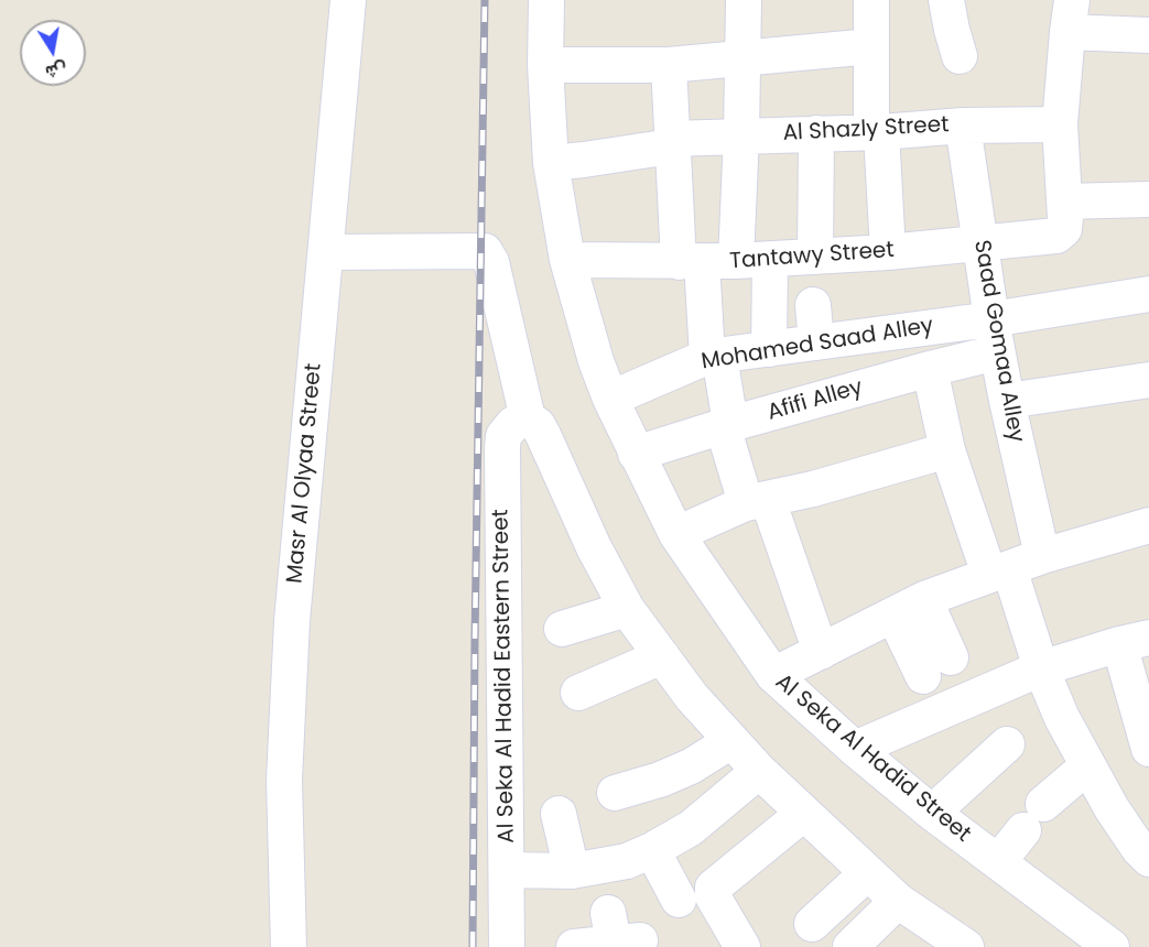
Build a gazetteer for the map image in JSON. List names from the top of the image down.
{
  "streets": {
    "street": [
      "Al Shazly Street",
      "Tantawy Street",
      "Saad Gomaa Alley",
      "Mohamed Saad Alley",
      "Afifi Alley",
      "Masr Al Olyaa Street",
      "Al Seka Al Hadid Eastern Street",
      "Al Seka Al Hadid Street"
    ]
  },
  "crossings": [
    ["Al Shazly Street", "Saad Gomaa Alley"],
    ["Al Shazly Street", "Al Seka Al Hadid Street"],
    ["Tantawy Street", "Saad Gomaa Alley"],
    ["Tantawy Street", "Al Seka Al Hadid Street"],
    ["Saad Gomaa Alley", "Mohamed Saad Alley"],
    ["Saad Gomaa Alley", "Afifi Alley"],
    ["Mohamed Saad Alley", "Al Seka Al Hadid Street"],
    ["Afifi Alley", "Al Seka Al Hadid Street"]
  ],
  "north": "bottom"
}
